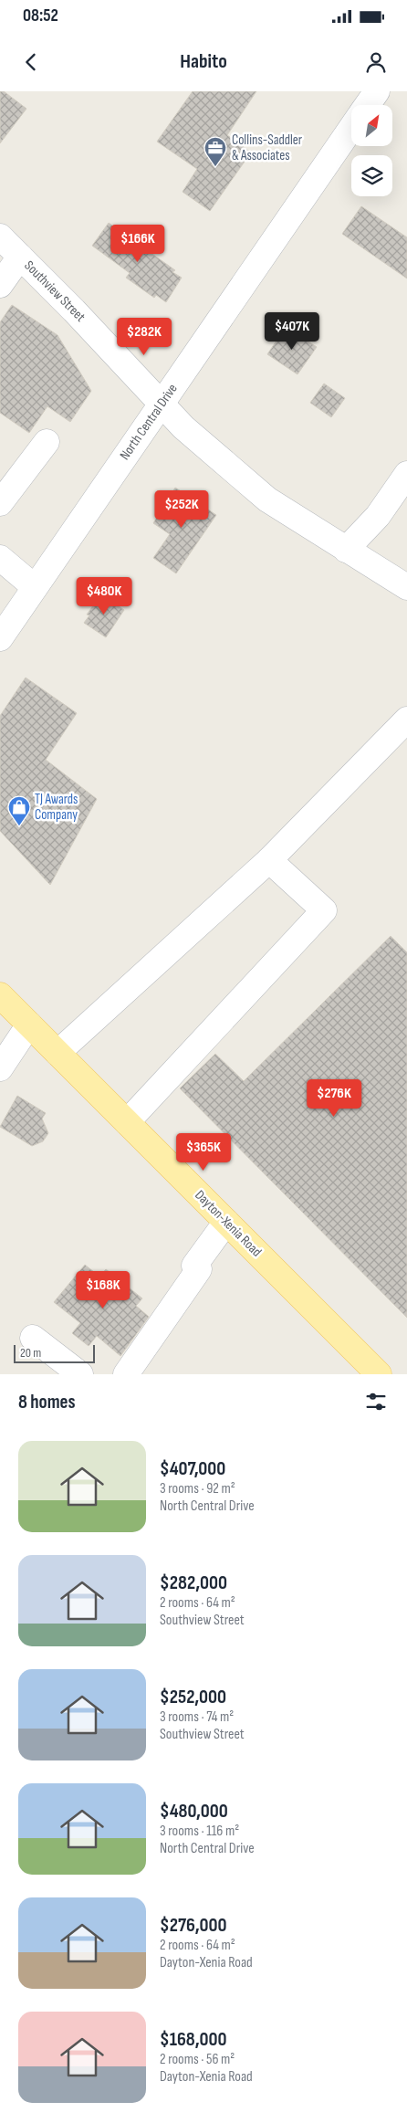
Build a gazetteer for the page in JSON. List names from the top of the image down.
{
  "streets": {
    "main road": ["Dayton-Xenia Road"],
    "street": ["Southview Street", "North Central Drive"]
  },
  "crossings": [
    ["Southview Street", "North Central Drive"]
  ],
  "places": {
    "office": ["Collins-Saddler & Associates"],
    "shop": ["TJ Awards Company"]
  },
  "scale_bar": "20 m",
  "north": "top right",
  "page": {
    "status": "08:52",
    "header": "Habito",
    "price": [
      "$166K",
      "$407K",
      "$282K",
      "$252K",
      "$480K",
      "$276K",
      "$365K",
      "$168K"
    ],
    "scale": "20 m",
    "heading": "8 homes",
    "list": [
      {
        "name": "$407,000",
        "note": "3 rooms · 92 m² · North Central Drive"
      },
      {
        "name": "$282,000",
        "note": "2 rooms · 64 m² · Southview Street"
      },
      {
        "name": "$252,000",
        "note": "3 rooms · 74 m² · Southview Street"
      },
      {
        "name": "$480,000",
        "note": "3 rooms · 116 m² · North Central Drive"
      },
      {
        "name": "$276,000",
        "note": "2 rooms · 64 m² · Dayton-Xenia Road"
      },
      {
        "name": "$168,000",
        "note": "2 rooms · 56 m² · Dayton-Xenia Road"
      }
    ]
  }
}
